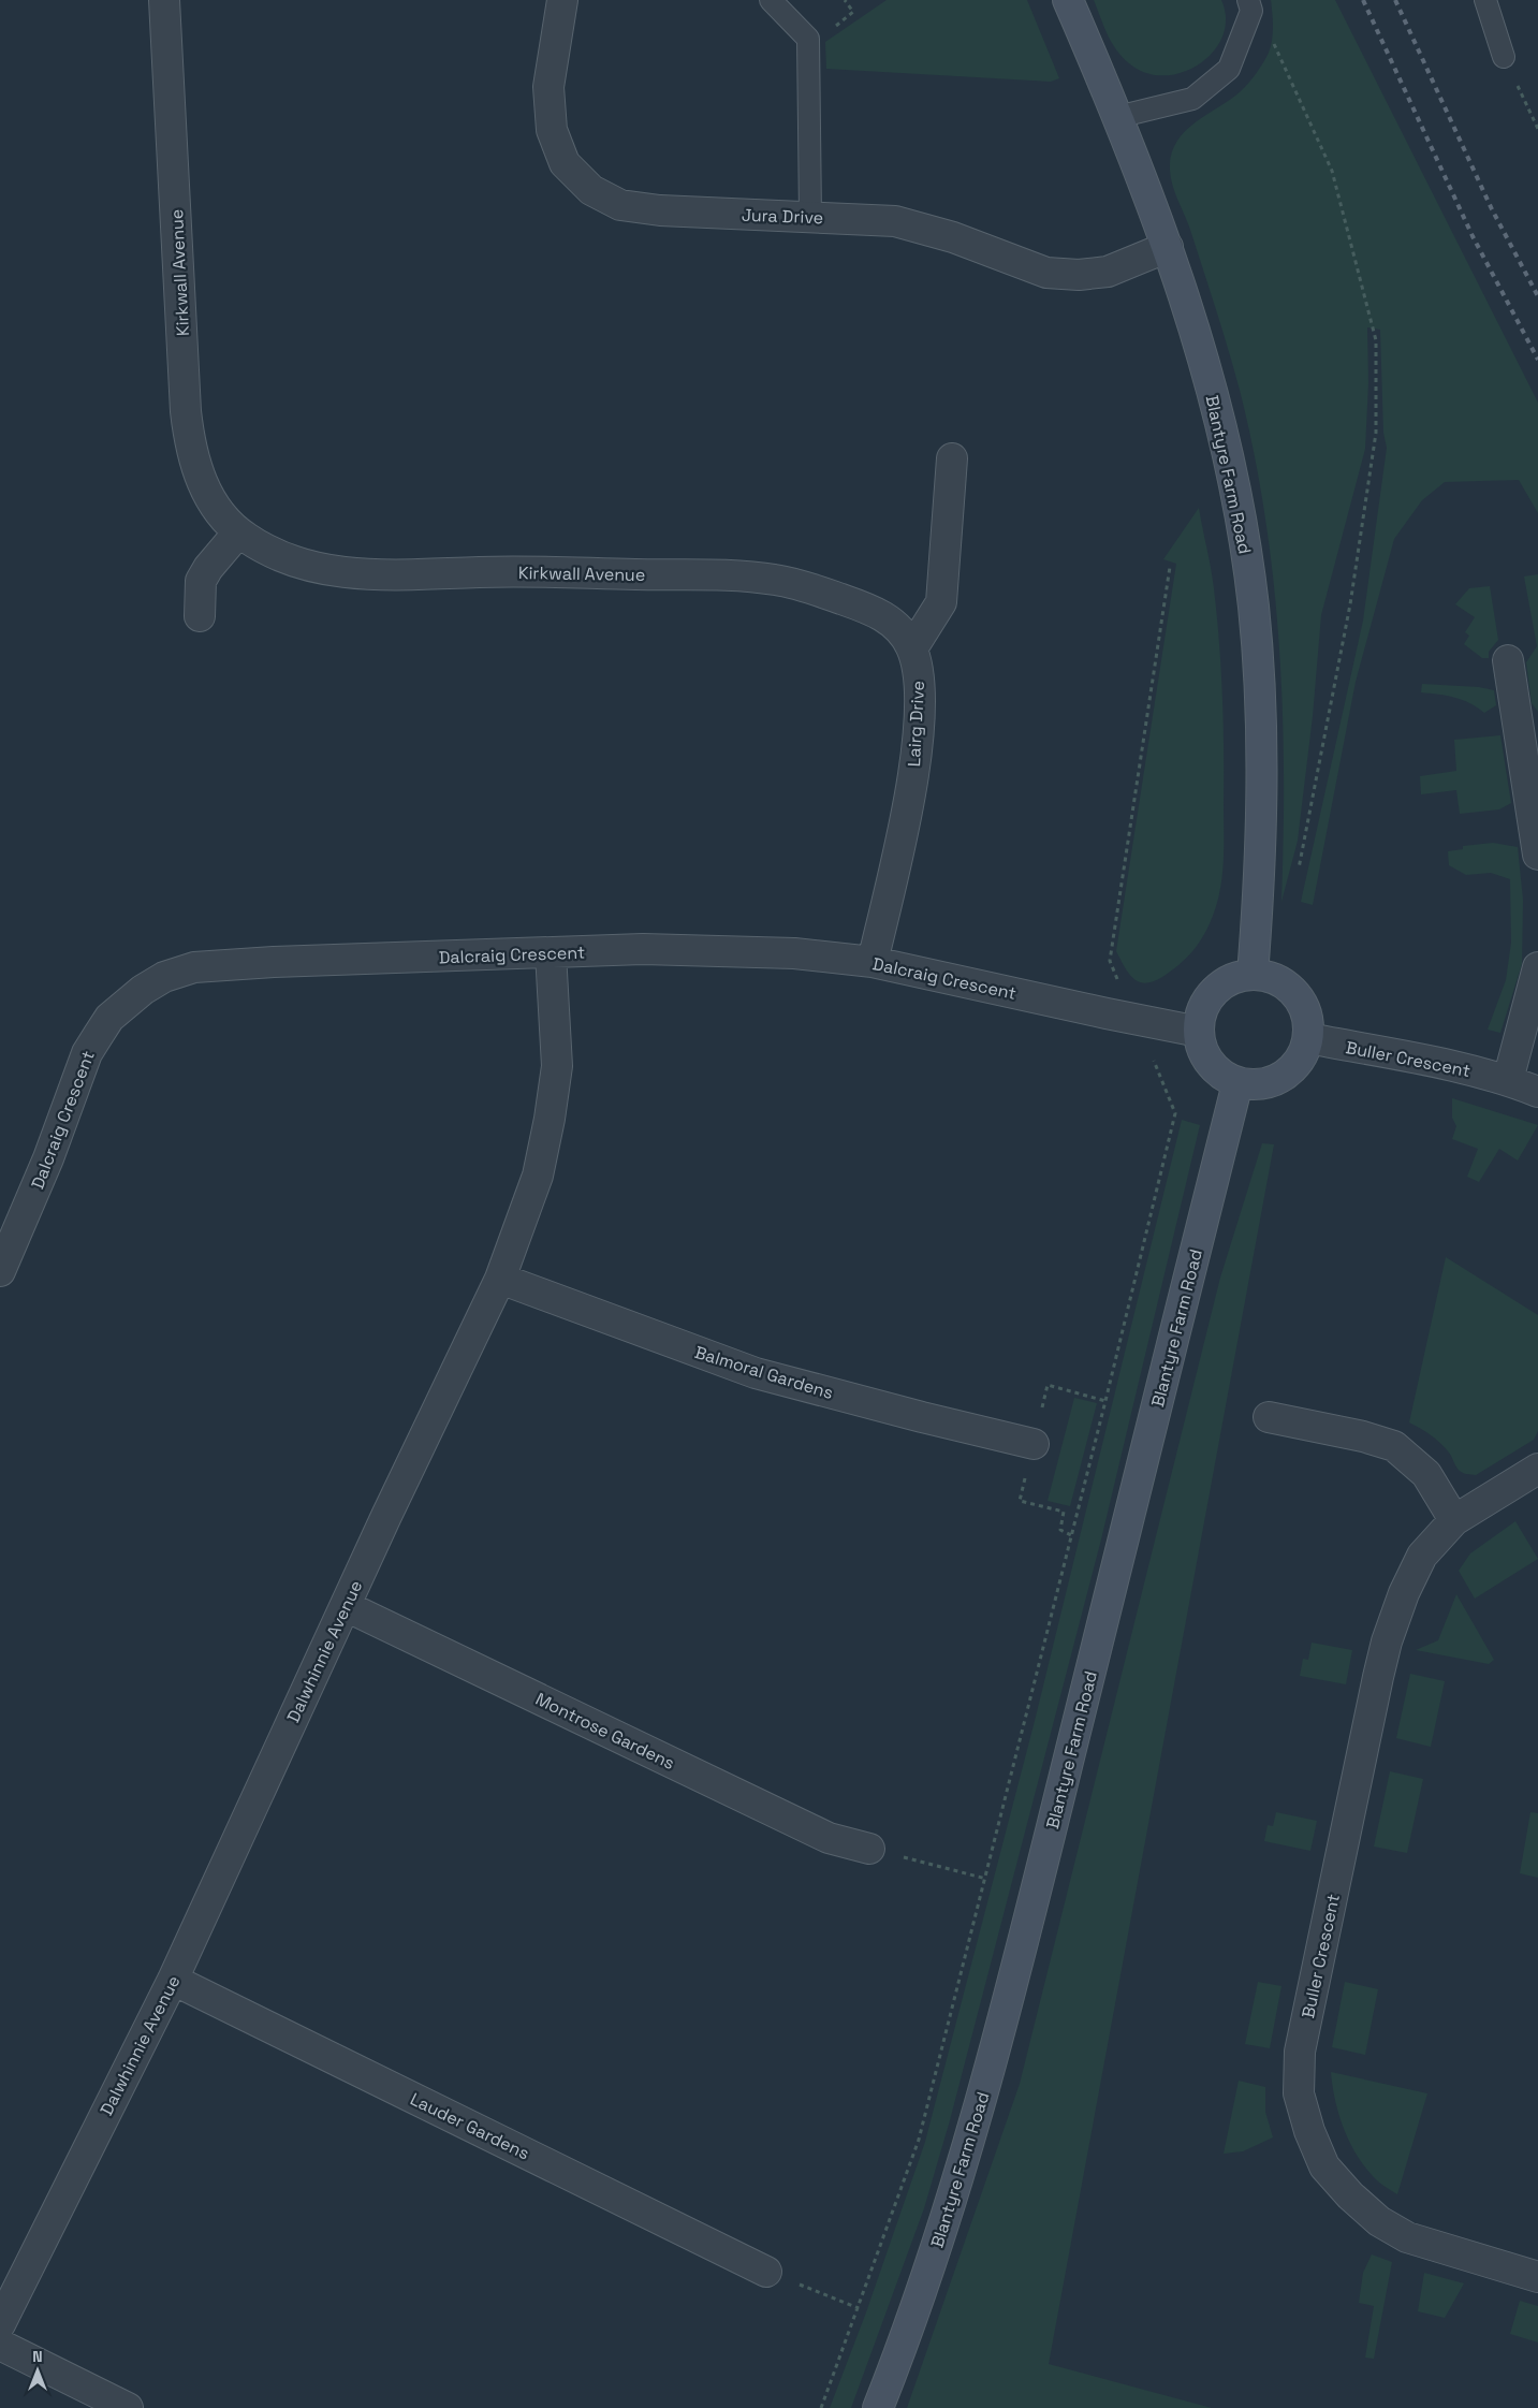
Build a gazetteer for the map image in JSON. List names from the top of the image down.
{
  "streets": {
    "main road": ["Blantyre Farm Road"],
    "street": [
      "Jura Drive",
      "Kirkwall Avenue",
      "Lairg Drive",
      "Dalcraig Crescent",
      "Buller Crescent",
      "Balmoral Gardens",
      "Dalwhinnie Avenue",
      "Montrose Gardens",
      "Lauder Gardens"
    ]
  },
  "crossings": [
    ["Jura Drive", "Blantyre Farm Road"],
    ["Kirkwall Avenue", "Lairg Drive"],
    ["Blantyre Farm Road", "Dalcraig Crescent"],
    ["Blantyre Farm Road", "Buller Crescent"],
    ["Lairg Drive", "Dalcraig Crescent"],
    ["Dalcraig Crescent", "Buller Crescent"],
    ["Dalcraig Crescent", "Dalwhinnie Avenue"],
    ["Balmoral Gardens", "Dalwhinnie Avenue"],
    ["Dalwhinnie Avenue", "Montrose Gardens"],
    ["Dalwhinnie Avenue", "Lauder Gardens"]
  ],
  "north": "top"
}
